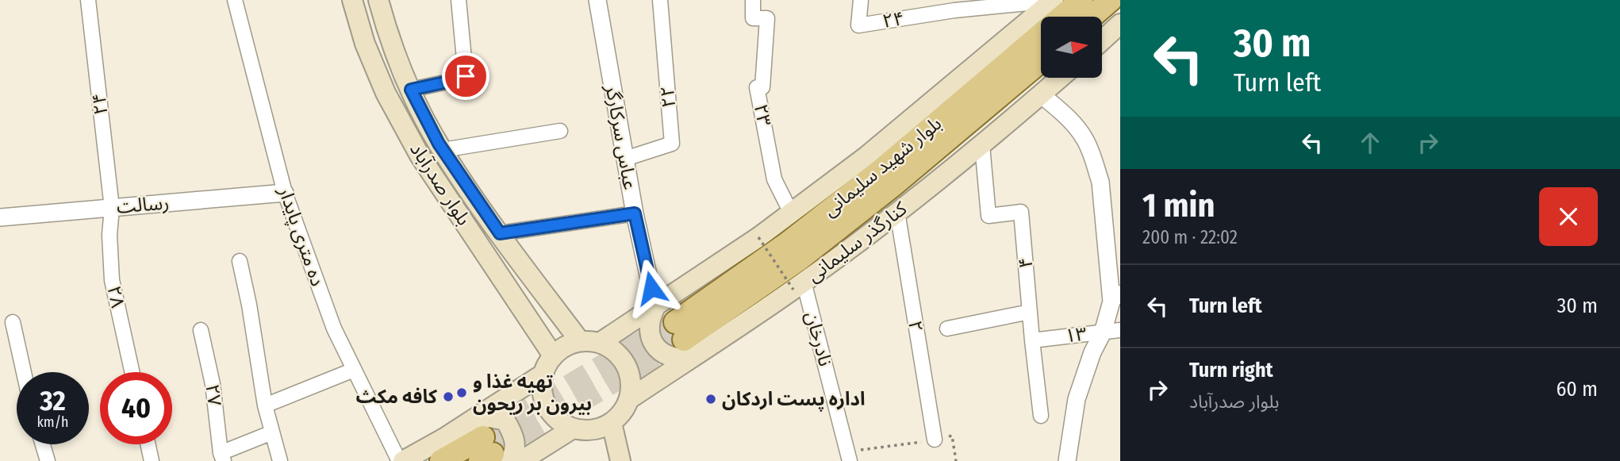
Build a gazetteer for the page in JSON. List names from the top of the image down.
{
  "streets": {
    "main road": ["بلوار شهید سلیمانی", "بلوار صدرآباد", "کنارگذر سلیمانی"],
    "street": [
      "۲۴",
      "۲۲",
      "۲۳",
      "عباس سرکارگر",
      "رسالت",
      "ده متری پایدار",
      "۴",
      "۲۸",
      "۲",
      "۱۳",
      "نادرخان",
      "۲۷"
    ]
  },
  "crossings": [
    ["۲۴", "رسالت"],
    ["۲۴", "۲۸"],
    ["۲۲", "عباس سرکارگر"],
    ["بلوار شهید سلیمانی", "کنارگذر سلیمانی"],
    ["بلوار صدرآباد", "کنارگذر سلیمانی"],
    ["رسالت", "ده متری پایدار"],
    ["رسالت", "۲۸"],
    ["کنارگذر سلیمانی", "۴"],
    ["کنارگذر سلیمانی", "۲"],
    ["کنارگذر سلیمانی", "نادرخان"],
    ["۴", "۱۳"]
  ],
  "places": ["تهیه غذا و بیرون بر ریحون", "کافه مکث", "اداره پست اردکان"],
  "north": "right",
  "page": {
    "turn": ["30 m", "Turn left"],
    "heading": ["1 min", "200 m · 22:02"],
    "list": [
      {
        "name": "Turn left",
        "value": "30 m"
      },
      {
        "name": "Turn right",
        "note": "بلوار صدرآباد",
        "value": "60 m"
      }
    ],
    "speed": "32 km/h",
    "limit": "40"
  }
}
